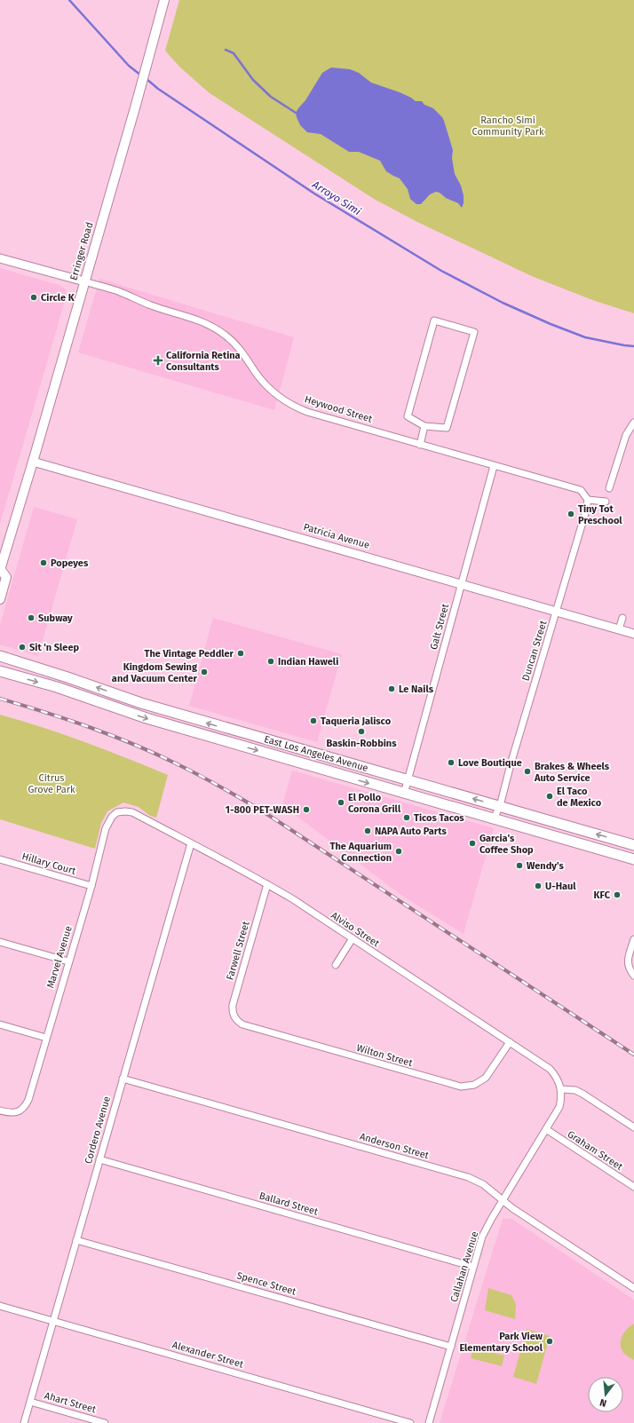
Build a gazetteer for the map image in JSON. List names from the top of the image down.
{
  "streets": {
    "main road": ["Erringer Road", "East Los Angeles Avenue"],
    "street": [
      "Heywood Street",
      "Patricia Avenue",
      "Galt Street",
      "Duncan Street",
      "Hillary Court",
      "Alviso Street",
      "Farwell Street",
      "Marvel Avenue",
      "Wilton Street",
      "Cordero Avenue",
      "Anderson Street",
      "Graham Street",
      "Ballard Street",
      "Callahan Avenue",
      "Spence Street",
      "Alexander Street",
      "Ahart Street"
    ]
  },
  "crossings": [
    ["Erringer Road", "Heywood Street"],
    ["Erringer Road", "Patricia Avenue"],
    ["Heywood Street", "Galt Street"],
    ["Heywood Street", "Duncan Street"],
    ["Patricia Avenue", "Galt Street"],
    ["Patricia Avenue", "Duncan Street"],
    ["Galt Street", "East Los Angeles Avenue"],
    ["Duncan Street", "East Los Angeles Avenue"],
    ["Hillary Court", "Marvel Avenue"],
    ["Alviso Street", "Farwell Street"],
    ["Alviso Street", "Marvel Avenue"],
    ["Alviso Street", "Wilton Street"],
    ["Alviso Street", "Cordero Avenue"],
    ["Alviso Street", "Callahan Avenue"],
    ["Farwell Street", "Wilton Street"],
    ["Cordero Avenue", "Anderson Street"],
    ["Cordero Avenue", "Ballard Street"],
    ["Cordero Avenue", "Spence Street"],
    ["Cordero Avenue", "Alexander Street"],
    ["Cordero Avenue", "Ahart Street"],
    ["Anderson Street", "Callahan Avenue"],
    ["Graham Street", "Callahan Avenue"],
    ["Ballard Street", "Callahan Avenue"],
    ["Callahan Avenue", "Spence Street"]
  ],
  "water": ["Arroyo Simi"],
  "parks": ["Rancho Simi Community Park", "Citrus Grove Park"],
  "places": {
    "other": [
      "Circle K",
      "Tiny Tot Preschool",
      "Popeyes",
      "Subway",
      "Sit 'n Sleep",
      "The Vintage Peddler",
      "Indian Haweli",
      "Kingdom Sewing and Vacuum Center",
      "Le Nails",
      "Taqueria Jalisco",
      "Baskin-Robbins",
      "Love Boutique",
      "Brakes & Wheels Auto Service",
      "El Taco de Mexico",
      "El Pollo Corona Grill",
      "1-800 PET-WASH",
      "Ticos Tacos",
      "NAPA Auto Parts",
      "Garcia's Coffee Shop",
      "The Aquarium Connection",
      "Wendy's",
      "U-Haul",
      "KFC",
      "Park View Elementary School"
    ],
    "health": ["California Retina Consultants"]
  },
  "north": "bottom"
}
